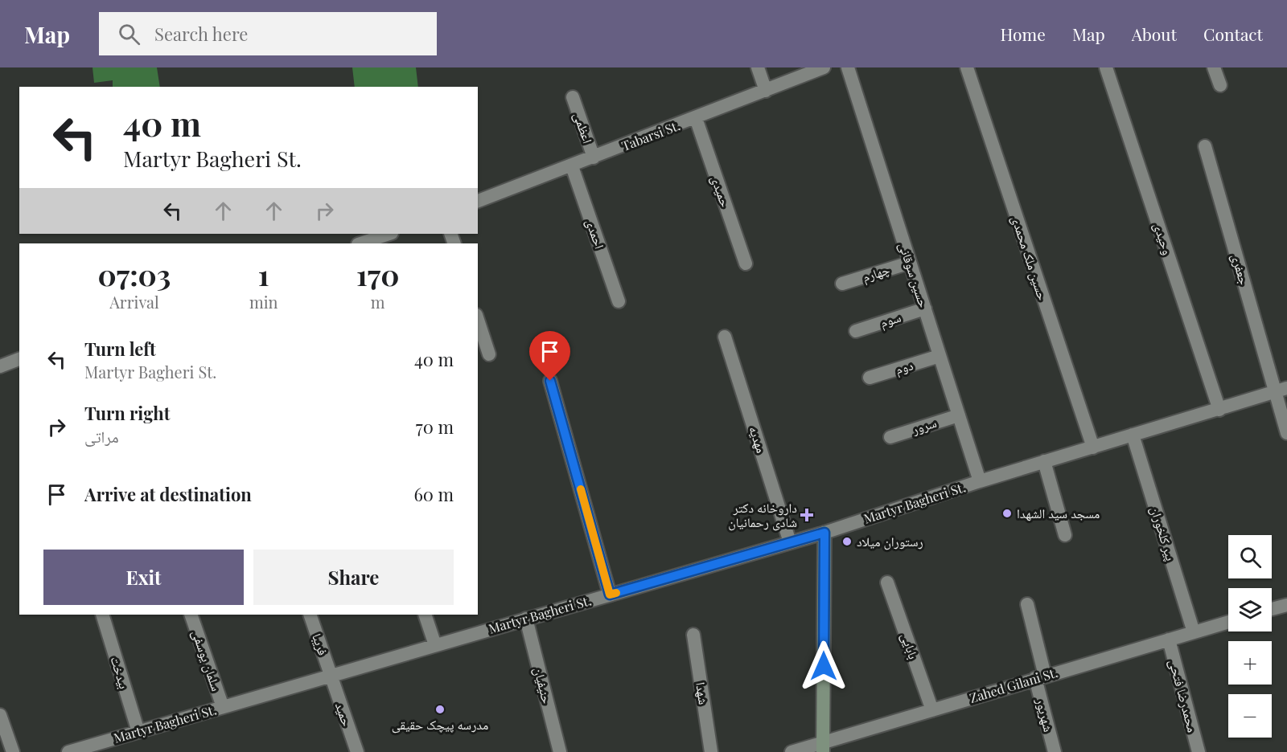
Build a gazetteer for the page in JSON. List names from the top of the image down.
{
  "streets": {
    "street": [
      "اعظمی",
      "Tabarsi St.",
      "حمیدی",
      "احمدی",
      "وحیدی",
      "حسین ملک محمدی",
      "جعفری",
      "چهارم",
      "حسین سوقانی",
      "سوم",
      "دوم",
      "سرور",
      "مهدیه",
      "Martyr Bagheri St.",
      "پیر کلخوران",
      "فریبا",
      "بابایی",
      "سلمان یوسفی",
      "بیدخت",
      "حنیفیان",
      "Zahed Gilani St.",
      "شهدا",
      "محمدرضا فتحی",
      "حمید",
      "شهریور"
    ]
  },
  "crossings": [
    ["اعظمی", "Tabarsi St."],
    ["Tabarsi St.", "حمیدی"],
    ["Tabarsi St.", "احمدی"],
    ["وحیدی", "Martyr Bagheri St."],
    ["حسین ملک محمدی", "Martyr Bagheri St."],
    ["جعفری", "Martyr Bagheri St."],
    ["چهارم", "حسین سوقانی"],
    ["حسین سوقانی", "سوم"],
    ["حسین سوقانی", "دوم"],
    ["حسین سوقانی", "سرور"],
    ["حسین سوقانی", "Martyr Bagheri St."],
    ["مهدیه", "Martyr Bagheri St."],
    ["Martyr Bagheri St.", "پیر کلخوران"],
    ["Martyr Bagheri St.", "فریبا"],
    ["Martyr Bagheri St.", "سلمان یوسفی"],
    ["Martyr Bagheri St.", "بیدخت"],
    ["Martyr Bagheri St.", "حنیفیان"],
    ["Martyr Bagheri St.", "حمید"],
    ["پیر کلخوران", "Zahed Gilani St."],
    ["فریبا", "حمید"],
    ["بابایی", "Zahed Gilani St."],
    ["Zahed Gilani St.", "محمدرضا فتحی"],
    ["Zahed Gilani St.", "شهریور"]
  ],
  "places": {
    "other": ["مسجد سید الشهدا", "رستوران میلاد", "مدرسه پیچک حقیقی"],
    "health": ["داروخانه دکتر شادی رحمانیان"]
  },
  "page": {
    "header": "Map",
    "search": "Search here",
    "nav": [
      "Home",
      "Map",
      "About",
      "Contact"
    ],
    "turn": ["40 m", "Martyr Bagheri St."],
    "eta": [
      "07:03",
      "Arrival",
      "1",
      "min",
      "170",
      "m"
    ],
    "list": [
      {
        "name": "Turn left",
        "note": "Martyr Bagheri St.",
        "value": "40 m"
      },
      {
        "name": "Turn right",
        "note": "مراتی",
        "value": "70 m"
      },
      {
        "name": "Arrive at destination",
        "value": "60 m"
      }
    ],
    "map_buttons": ["+", "−"],
    "buttons": ["Exit", "Share"]
  }
}
